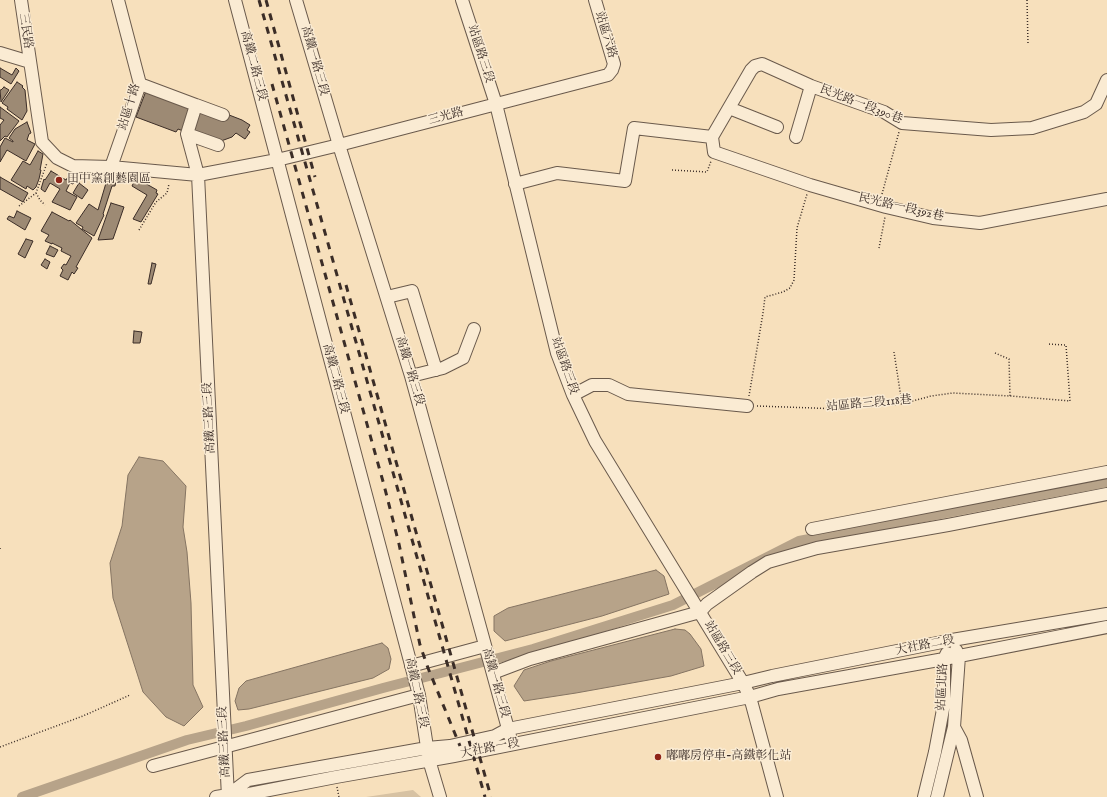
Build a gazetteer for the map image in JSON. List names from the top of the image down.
{
  "streets": {
    "street": [
      "三民路",
      "站區六路",
      "站區路三段",
      "高鐵一路三段",
      "高鐵二路三段",
      "民光路一段390巷",
      "站區十路",
      "三光路",
      "民光路一段392巷",
      "高鐵三路三段",
      "大社路二段",
      "站區北路",
      "大社路一段"
    ],
    "path": ["站區路三段118巷"]
  },
  "crossings": [
    ["三民路", "三光路"],
    ["站區六路", "三光路"],
    ["站區路三段", "三光路"],
    ["站區路三段", "大社路二段"],
    ["站區路三段", "大社路一段"],
    ["高鐵一路三段", "三光路"],
    ["高鐵一路三段", "大社路一段"],
    ["高鐵二路三段", "三光路"],
    ["高鐵二路三段", "大社路一段"],
    ["站區十路", "三光路"],
    ["三光路", "高鐵三路三段"],
    ["高鐵三路三段", "大社路一段"],
    ["大社路二段", "站區北路"],
    ["大社路二段", "大社路一段"]
  ],
  "places": ["田中窯創藝園區", "嘟嘟房停車-高鐵彰化站"]
}
